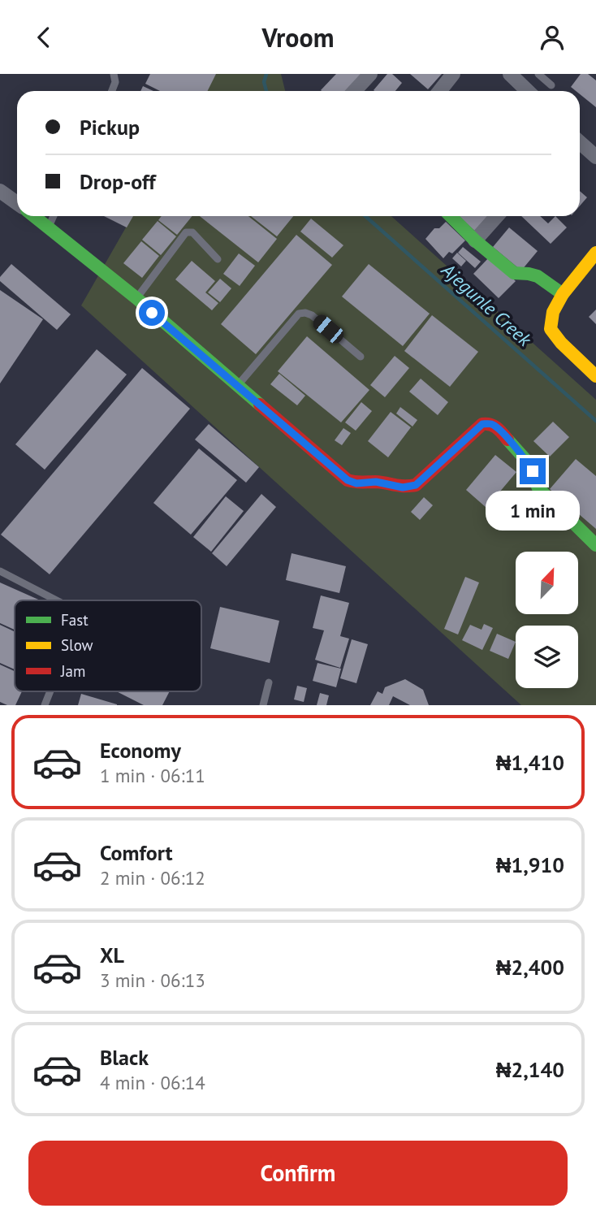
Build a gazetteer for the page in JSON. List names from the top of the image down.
{
  "water": ["Ajegunle Creek"],
  "legend": ["Fast", "Slow", "Jam"],
  "north": "top right",
  "page": {
    "header": "Vroom",
    "banner": ["Pickup", "Drop-off"],
    "bubble": "1 min",
    "list": [
      {
        "name": "Economy",
        "note": "1 min · 06:11",
        "value": "₦1,410"
      },
      {
        "name": "Comfort",
        "note": "2 min · 06:12",
        "value": "₦1,910"
      },
      {
        "name": "XL",
        "note": "3 min · 06:13",
        "value": "₦2,400"
      },
      {
        "name": "Black",
        "note": "4 min · 06:14",
        "value": "₦2,140"
      }
    ],
    "buttons": "Confirm"
  }
}
